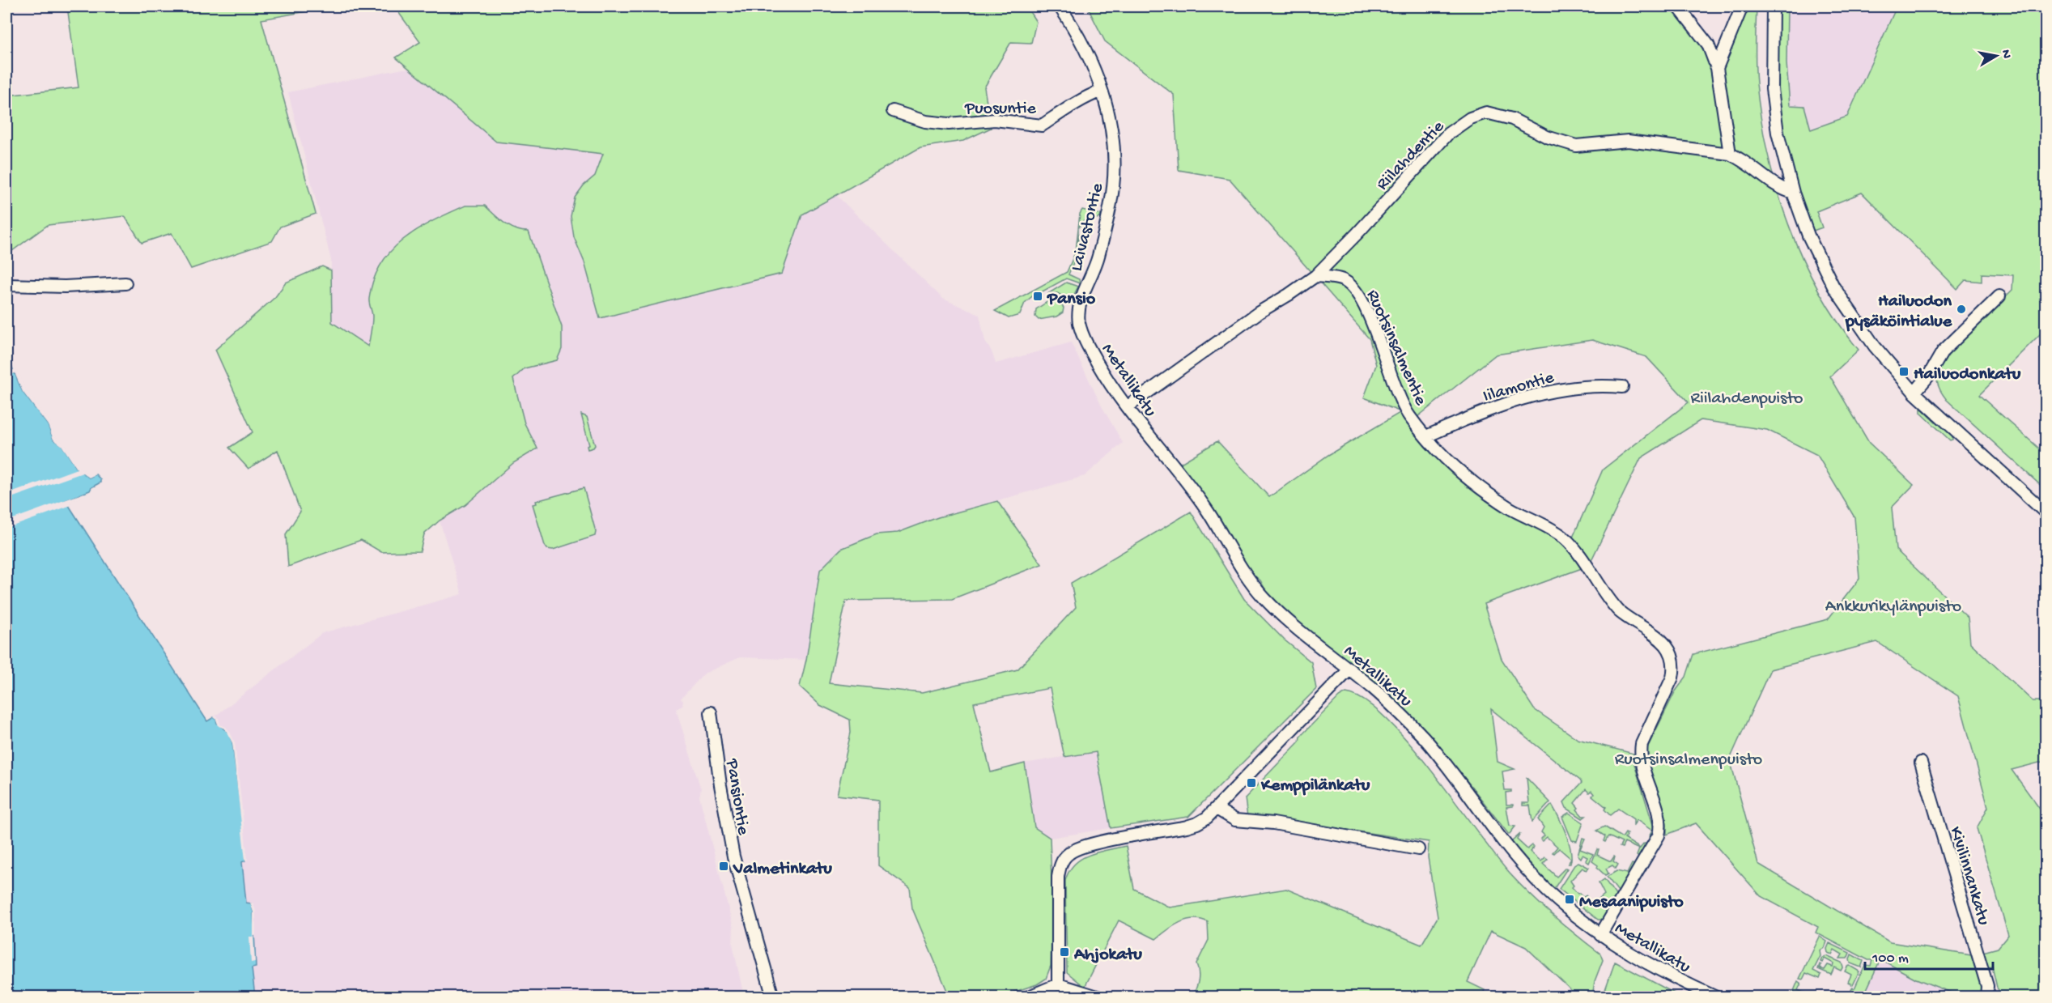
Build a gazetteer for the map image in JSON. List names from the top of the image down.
{
  "streets": {
    "street": [
      "Puosuntie",
      "Riilahdentie",
      "Laivastontie",
      "Ruotsinsalmentie",
      "Metallikatu",
      "Iilamontie",
      "Pansiontie",
      "Kivilinnankatu"
    ]
  },
  "crossings": [
    ["Puosuntie", "Laivastontie"],
    ["Riilahdentie", "Ruotsinsalmentie"],
    ["Riilahdentie", "Metallikatu"],
    ["Laivastontie", "Metallikatu"],
    ["Ruotsinsalmentie", "Metallikatu"],
    ["Ruotsinsalmentie", "Iilamontie"]
  ],
  "parks": ["Riilahdenpuisto", "Ankkurikylänpuisto", "Ruotsinsalmenpuisto"],
  "places": {
    "transit": [
      "Pansio",
      "Hailuodonkatu",
      "Kemppilänkatu",
      "Valmetinkatu",
      "Mesaanipuisto",
      "Ahjokatu"
    ],
    "other": ["Hailuodon pysäköintialue"]
  },
  "scale_bar": "100 m",
  "north": "right"
}
